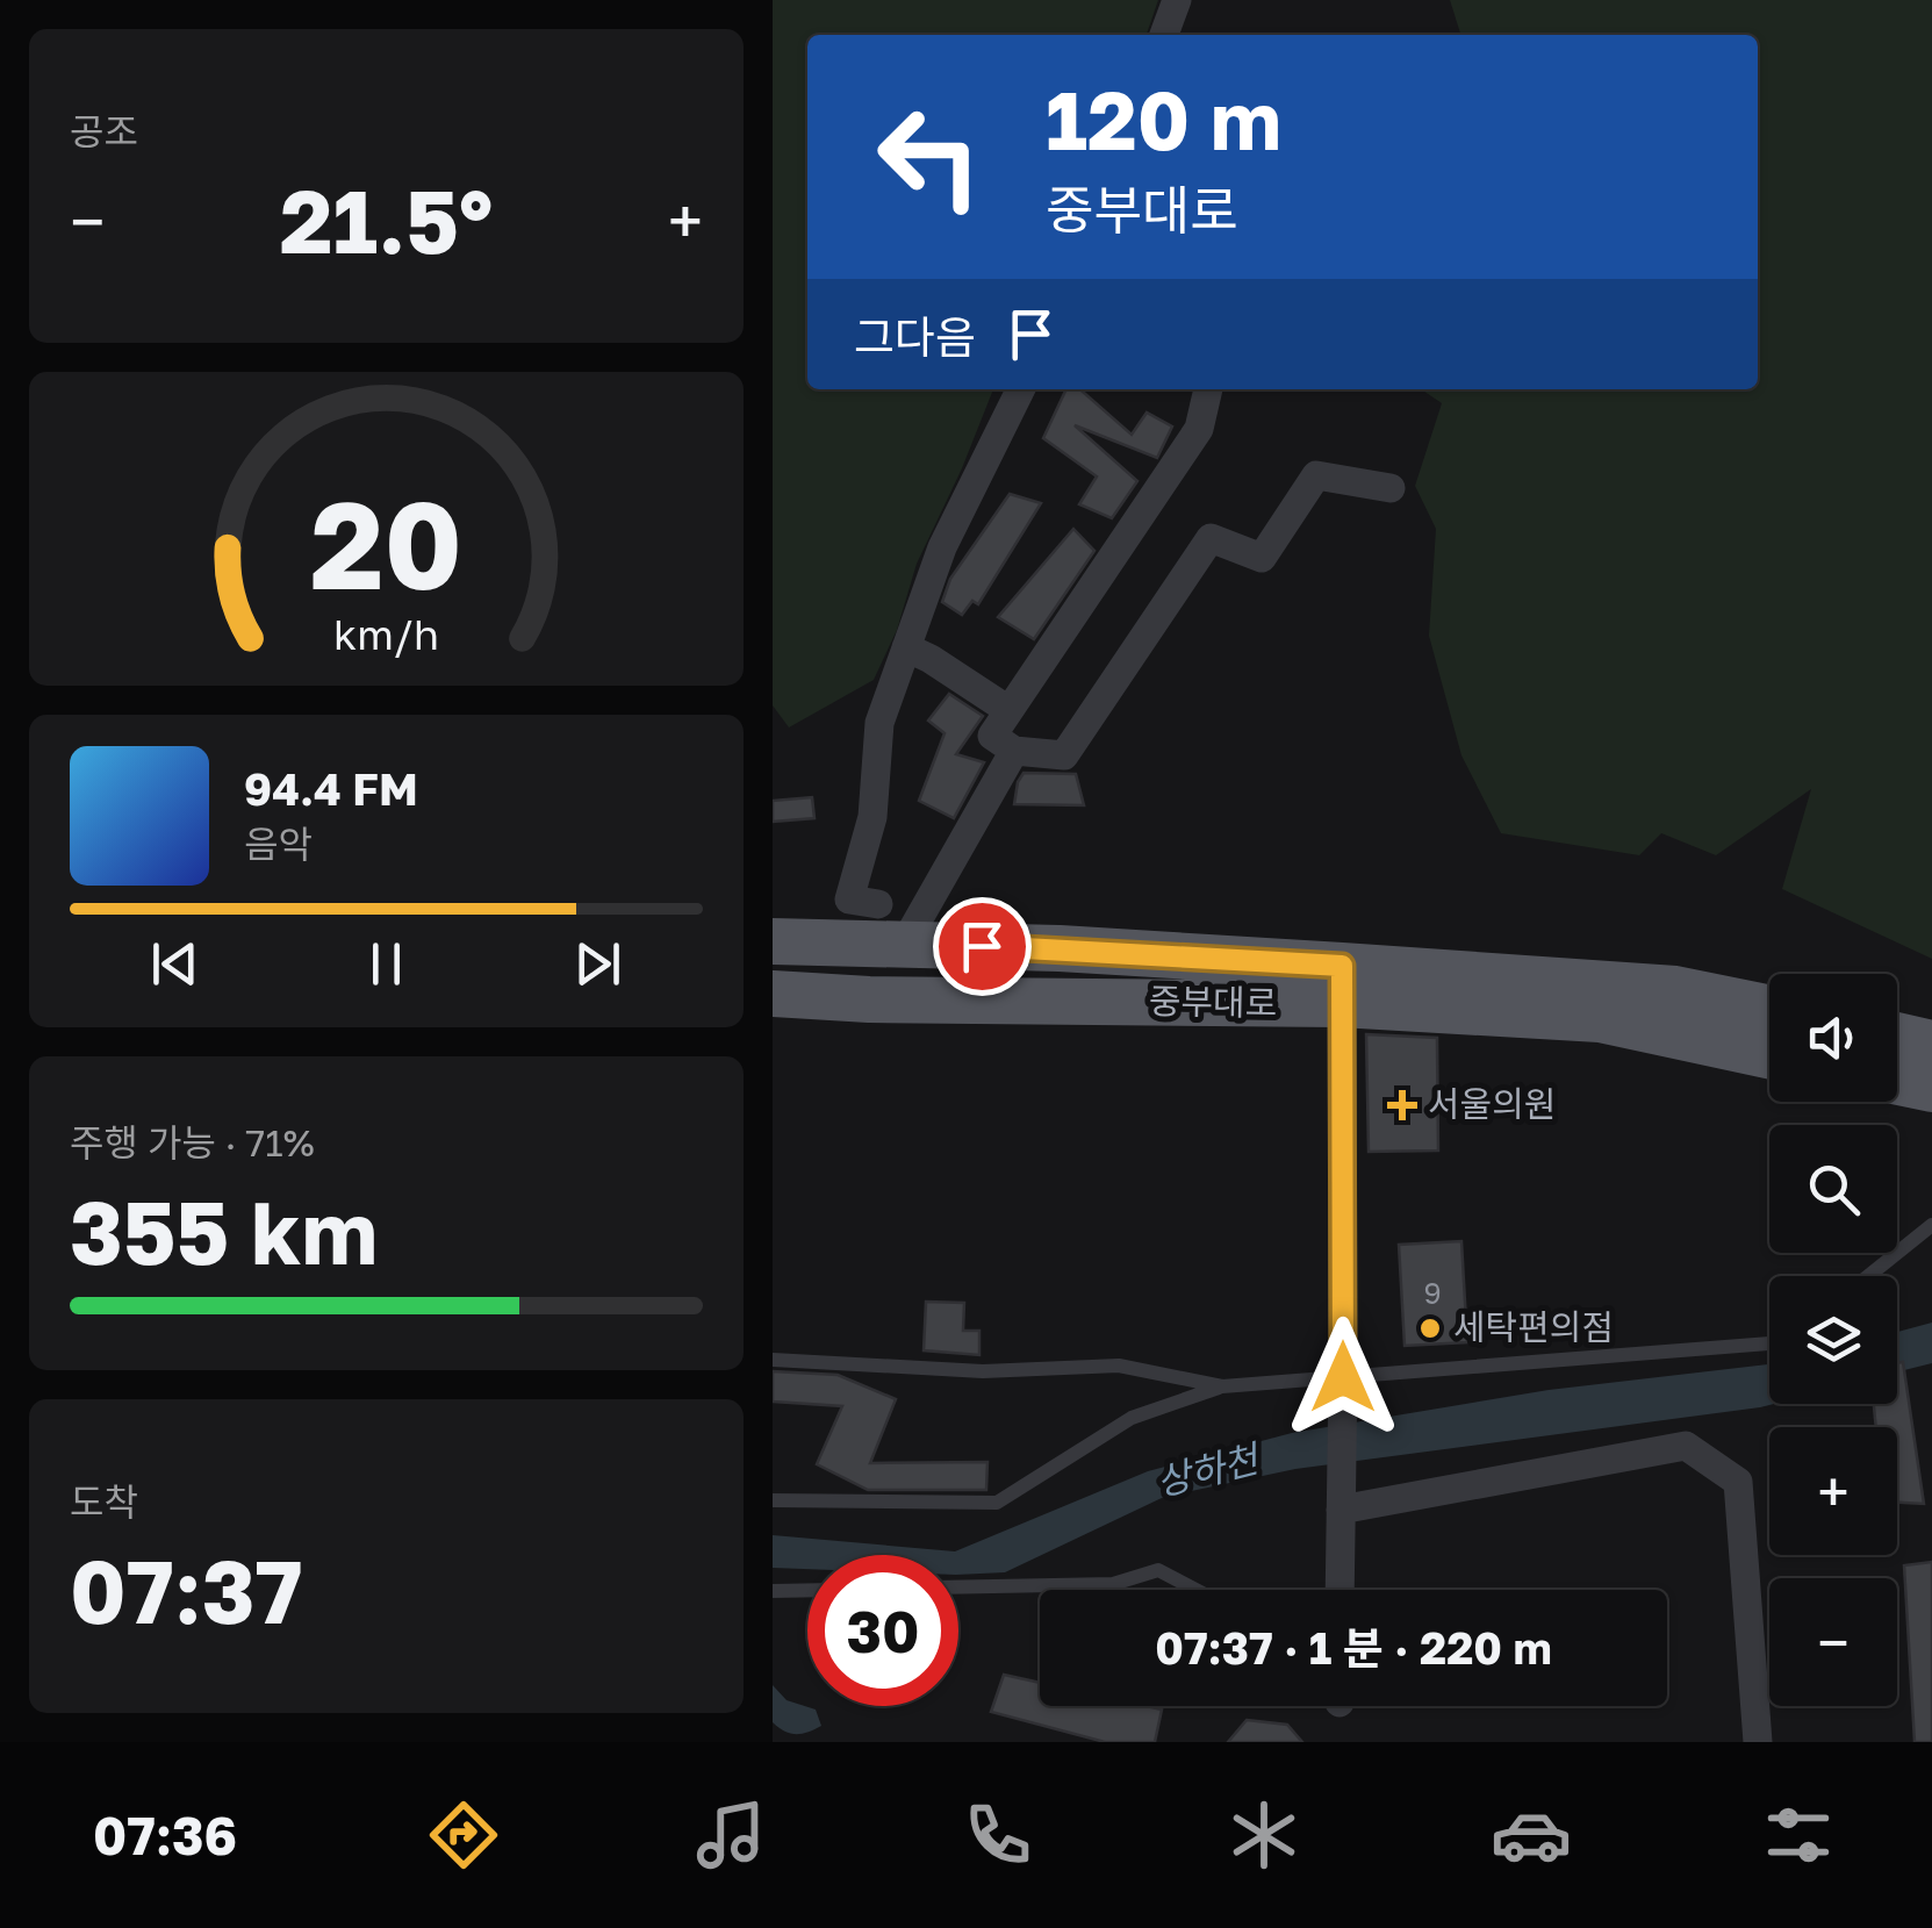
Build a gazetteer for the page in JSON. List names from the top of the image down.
{
  "streets": {
    "main road": ["중부대로"]
  },
  "water": ["상하천"],
  "places": {
    "health": ["서울의원"],
    "other": ["세탁편의점"]
  },
  "house_numbers": ["9"],
  "page": {
    "tile": [
      "공조",
      ["주행 가능 · 71%", "355 km"],
      ["도착", "07:37"]
    ],
    "turn": ["120 m", "중부대로"],
    "heat": ["−", "21.5°", "+"],
    "then": "그다음",
    "song": ["94.4 FM", "음악"],
    "map_buttons": ["+", "−"],
    "limit": "30",
    "trip": "07:37 · 1 분 · 220 m",
    "tabs": "07:36",
    "gauge": ["20", "km/h"]
  }
}
